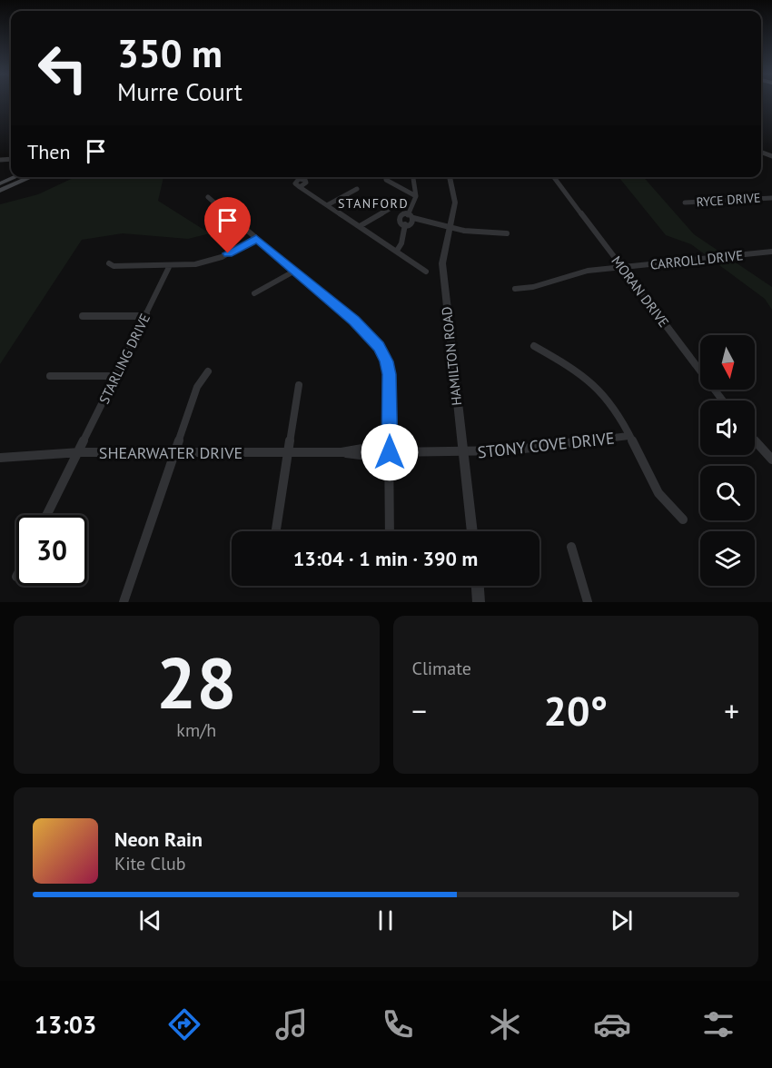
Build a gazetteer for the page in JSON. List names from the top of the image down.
{
  "streets": {
    "street": [
      "RYCE DRIVE",
      "CARROLL DRIVE",
      "MORAN DRIVE",
      "HAMILTON ROAD",
      "STARLING DRIVE",
      "STONY COVE DRIVE",
      "SHEARWATER DRIVE"
    ]
  },
  "crossings": [
    ["CARROLL DRIVE", "MORAN DRIVE"],
    ["HAMILTON ROAD", "STONY COVE DRIVE"],
    ["HAMILTON ROAD", "SHEARWATER DRIVE"],
    ["STARLING DRIVE", "SHEARWATER DRIVE"],
    ["STONY COVE DRIVE", "SHEARWATER DRIVE"]
  ],
  "districts": ["STANFORD"],
  "north": "bottom",
  "page": {
    "turn": ["350 m", "Murre Court"],
    "then": "Then",
    "limit": "30",
    "trip": "13:04 · 1 min · 390 m",
    "tile": [
      ["28", "km/h"],
      "Climate"
    ],
    "heat": ["−", "20°", "+"],
    "song": ["Neon Rain", "Kite Club"],
    "tabs": "13:03"
  }
}
